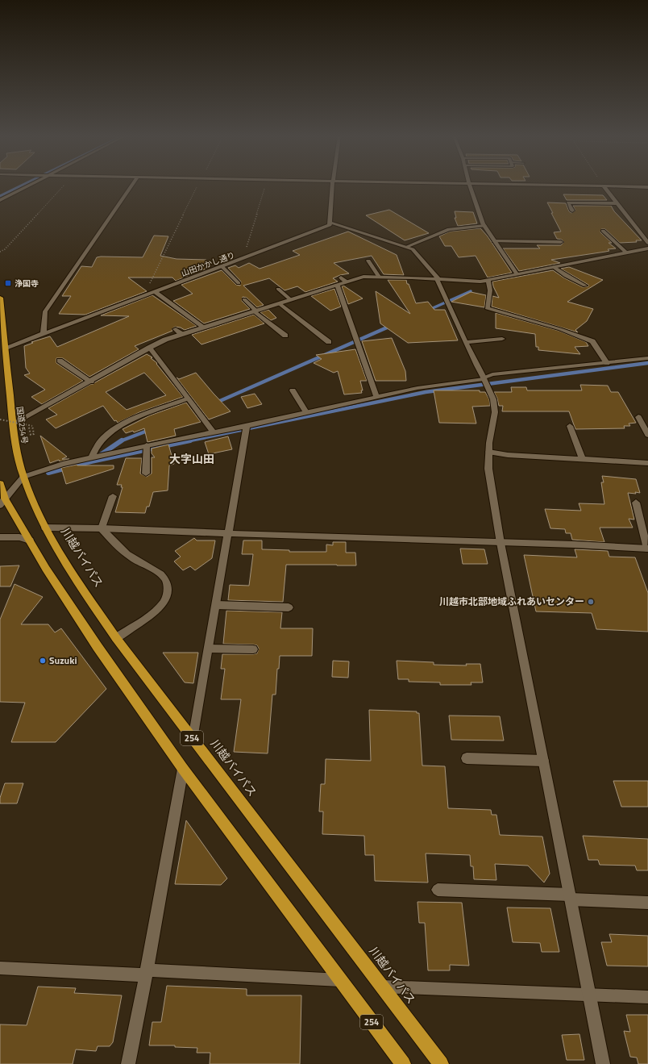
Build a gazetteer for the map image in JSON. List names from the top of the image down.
{
  "streets": {
    "highway": ["国道254号", "川越バイパス", "254"],
    "street": ["山田かかし通り"]
  },
  "crossings": [
    ["山田かかし通り", "国道254号"],
    ["国道254号", "川越バイパス"]
  ],
  "districts": ["大字山田"],
  "places": {
    "transit": ["浄国寺"],
    "other": ["川越市北部地域ふれあいセンター", "Suzuki"]
  }
}
